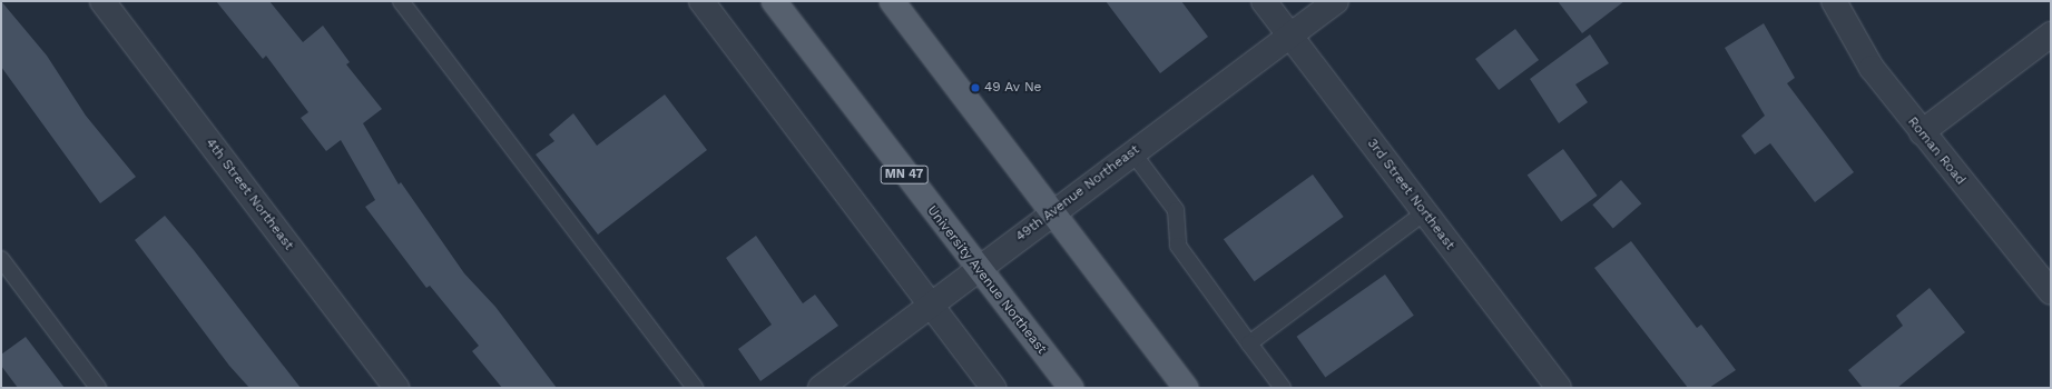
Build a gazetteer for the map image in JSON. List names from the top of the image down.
{
  "streets": {
    "main road": ["MN 47", "University Avenue Northeast"],
    "street": [
      "Roman Road",
      "49th Avenue Northeast",
      "4th Street Northeast",
      "3rd Street Northeast"
    ]
  },
  "crossings": [
    ["49th Avenue Northeast", "3rd Street Northeast"],
    ["49th Avenue Northeast", "University Avenue Northeast"]
  ],
  "places": ["49 Av Ne"]
}
